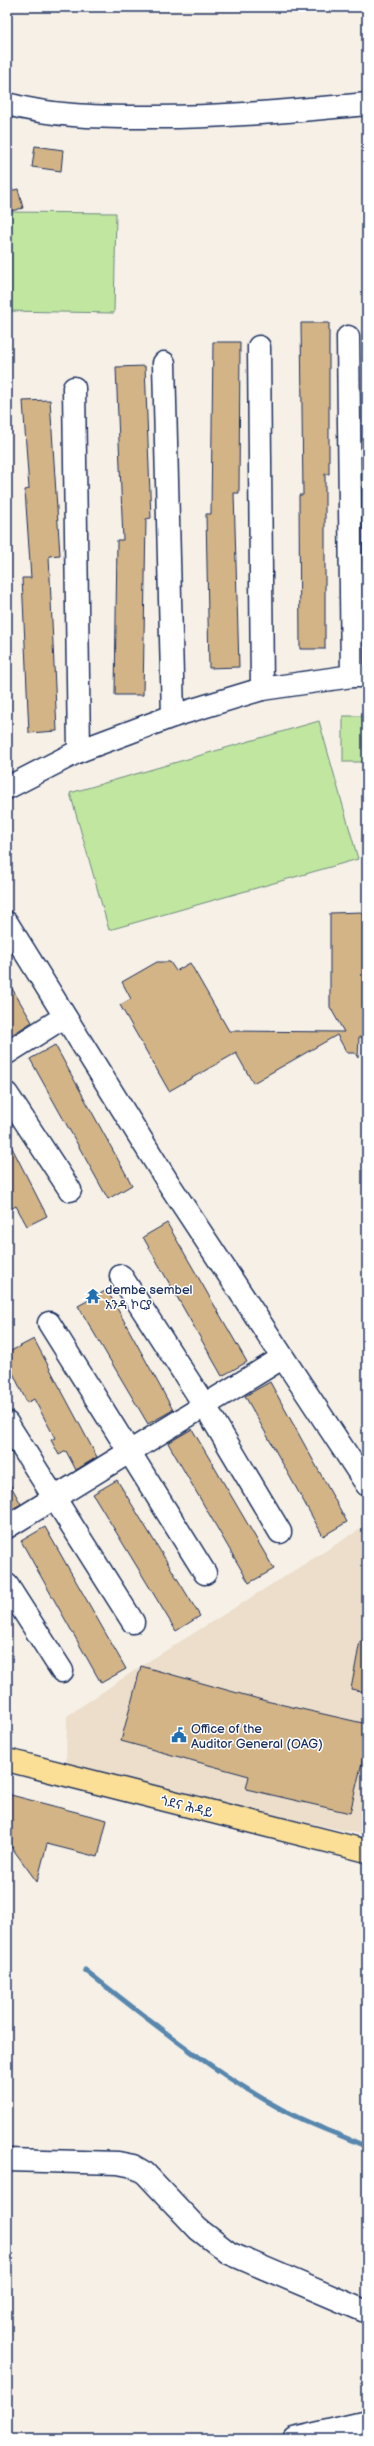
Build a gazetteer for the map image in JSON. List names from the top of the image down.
{
  "streets": {
    "main road": ["ጎደና ሕዳይ"]
  },
  "places": {
    "temple": ["dembe sembel አንዳ ኮርያ"],
    "public building": ["Office of the Auditor General (OAG)"]
  }
}
